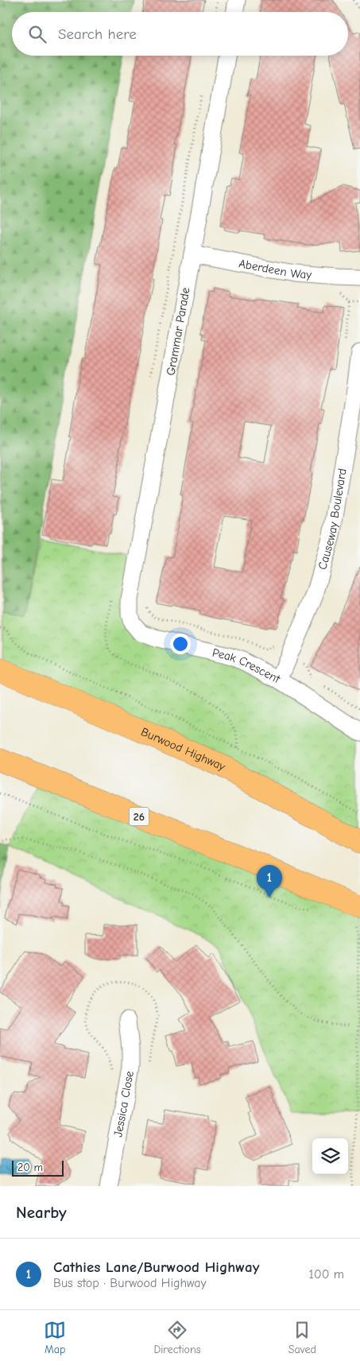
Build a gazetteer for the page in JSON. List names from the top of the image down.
{
  "streets": {
    "highway": ["Burwood Highway", "26"],
    "street": [
      "Aberdeen Way",
      "Grammar Parade",
      "Causeway Boulevard",
      "Peak Crescent",
      "Jessica Close"
    ]
  },
  "crossings": [
    ["Aberdeen Way", "Grammar Parade"],
    ["Grammar Parade", "Peak Crescent"],
    ["Causeway Boulevard", "Peak Crescent"]
  ],
  "scale_bar": "20 m",
  "page": {
    "search": "Search here",
    "pins": "1",
    "scale": "20 m",
    "heading": "Nearby",
    "list": [
      {
        "mark": "1",
        "name": "Cathies Lane/Burwood Highway",
        "note": "Bus stop · Burwood Highway",
        "value": "100 m"
      }
    ],
    "nav": ["Map", "Directions", "Saved"]
  }
}
